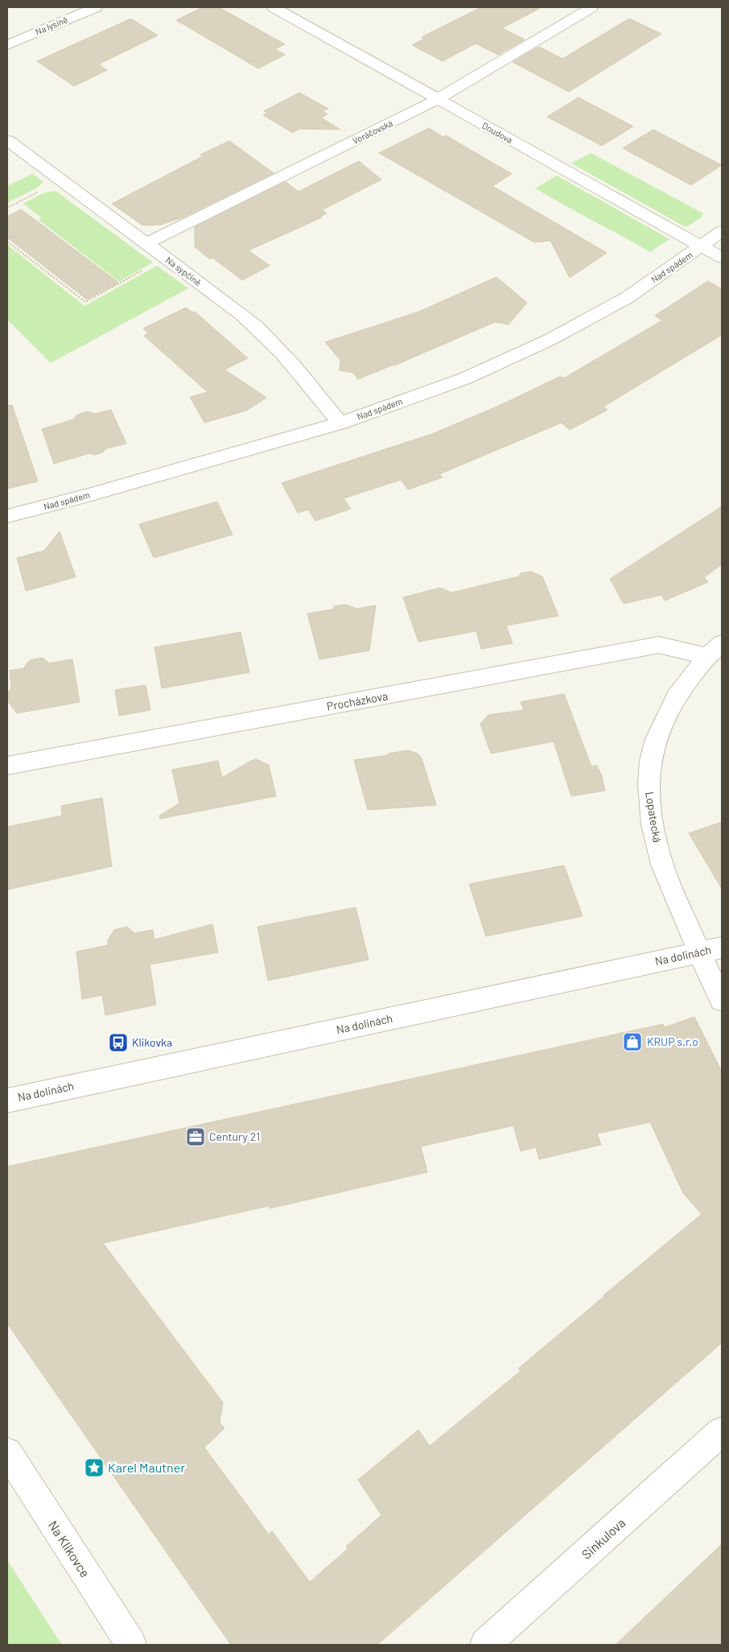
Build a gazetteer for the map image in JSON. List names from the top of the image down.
{
  "streets": {
    "street": [
      "Na lysině",
      "Voráčovská",
      "Doudova",
      "Nad spádem",
      "Na sypčině",
      "Procházkova",
      "Lopatecká",
      "Na dolinách",
      "Sinkulova",
      "Na Klikovce"
    ]
  },
  "crossings": [
    ["Voráčovská", "Doudova"],
    ["Voráčovská", "Na sypčině"],
    ["Doudova", "Nad spádem"],
    ["Nad spádem", "Na sypčině"],
    ["Procházkova", "Lopatecká"],
    ["Lopatecká", "Na dolinách"]
  ],
  "places": {
    "shop": ["KRUP s.r.o"],
    "bus stop": ["Klikovka"],
    "office": ["Century 21"],
    "place": ["Karel Mautner"]
  }
}
